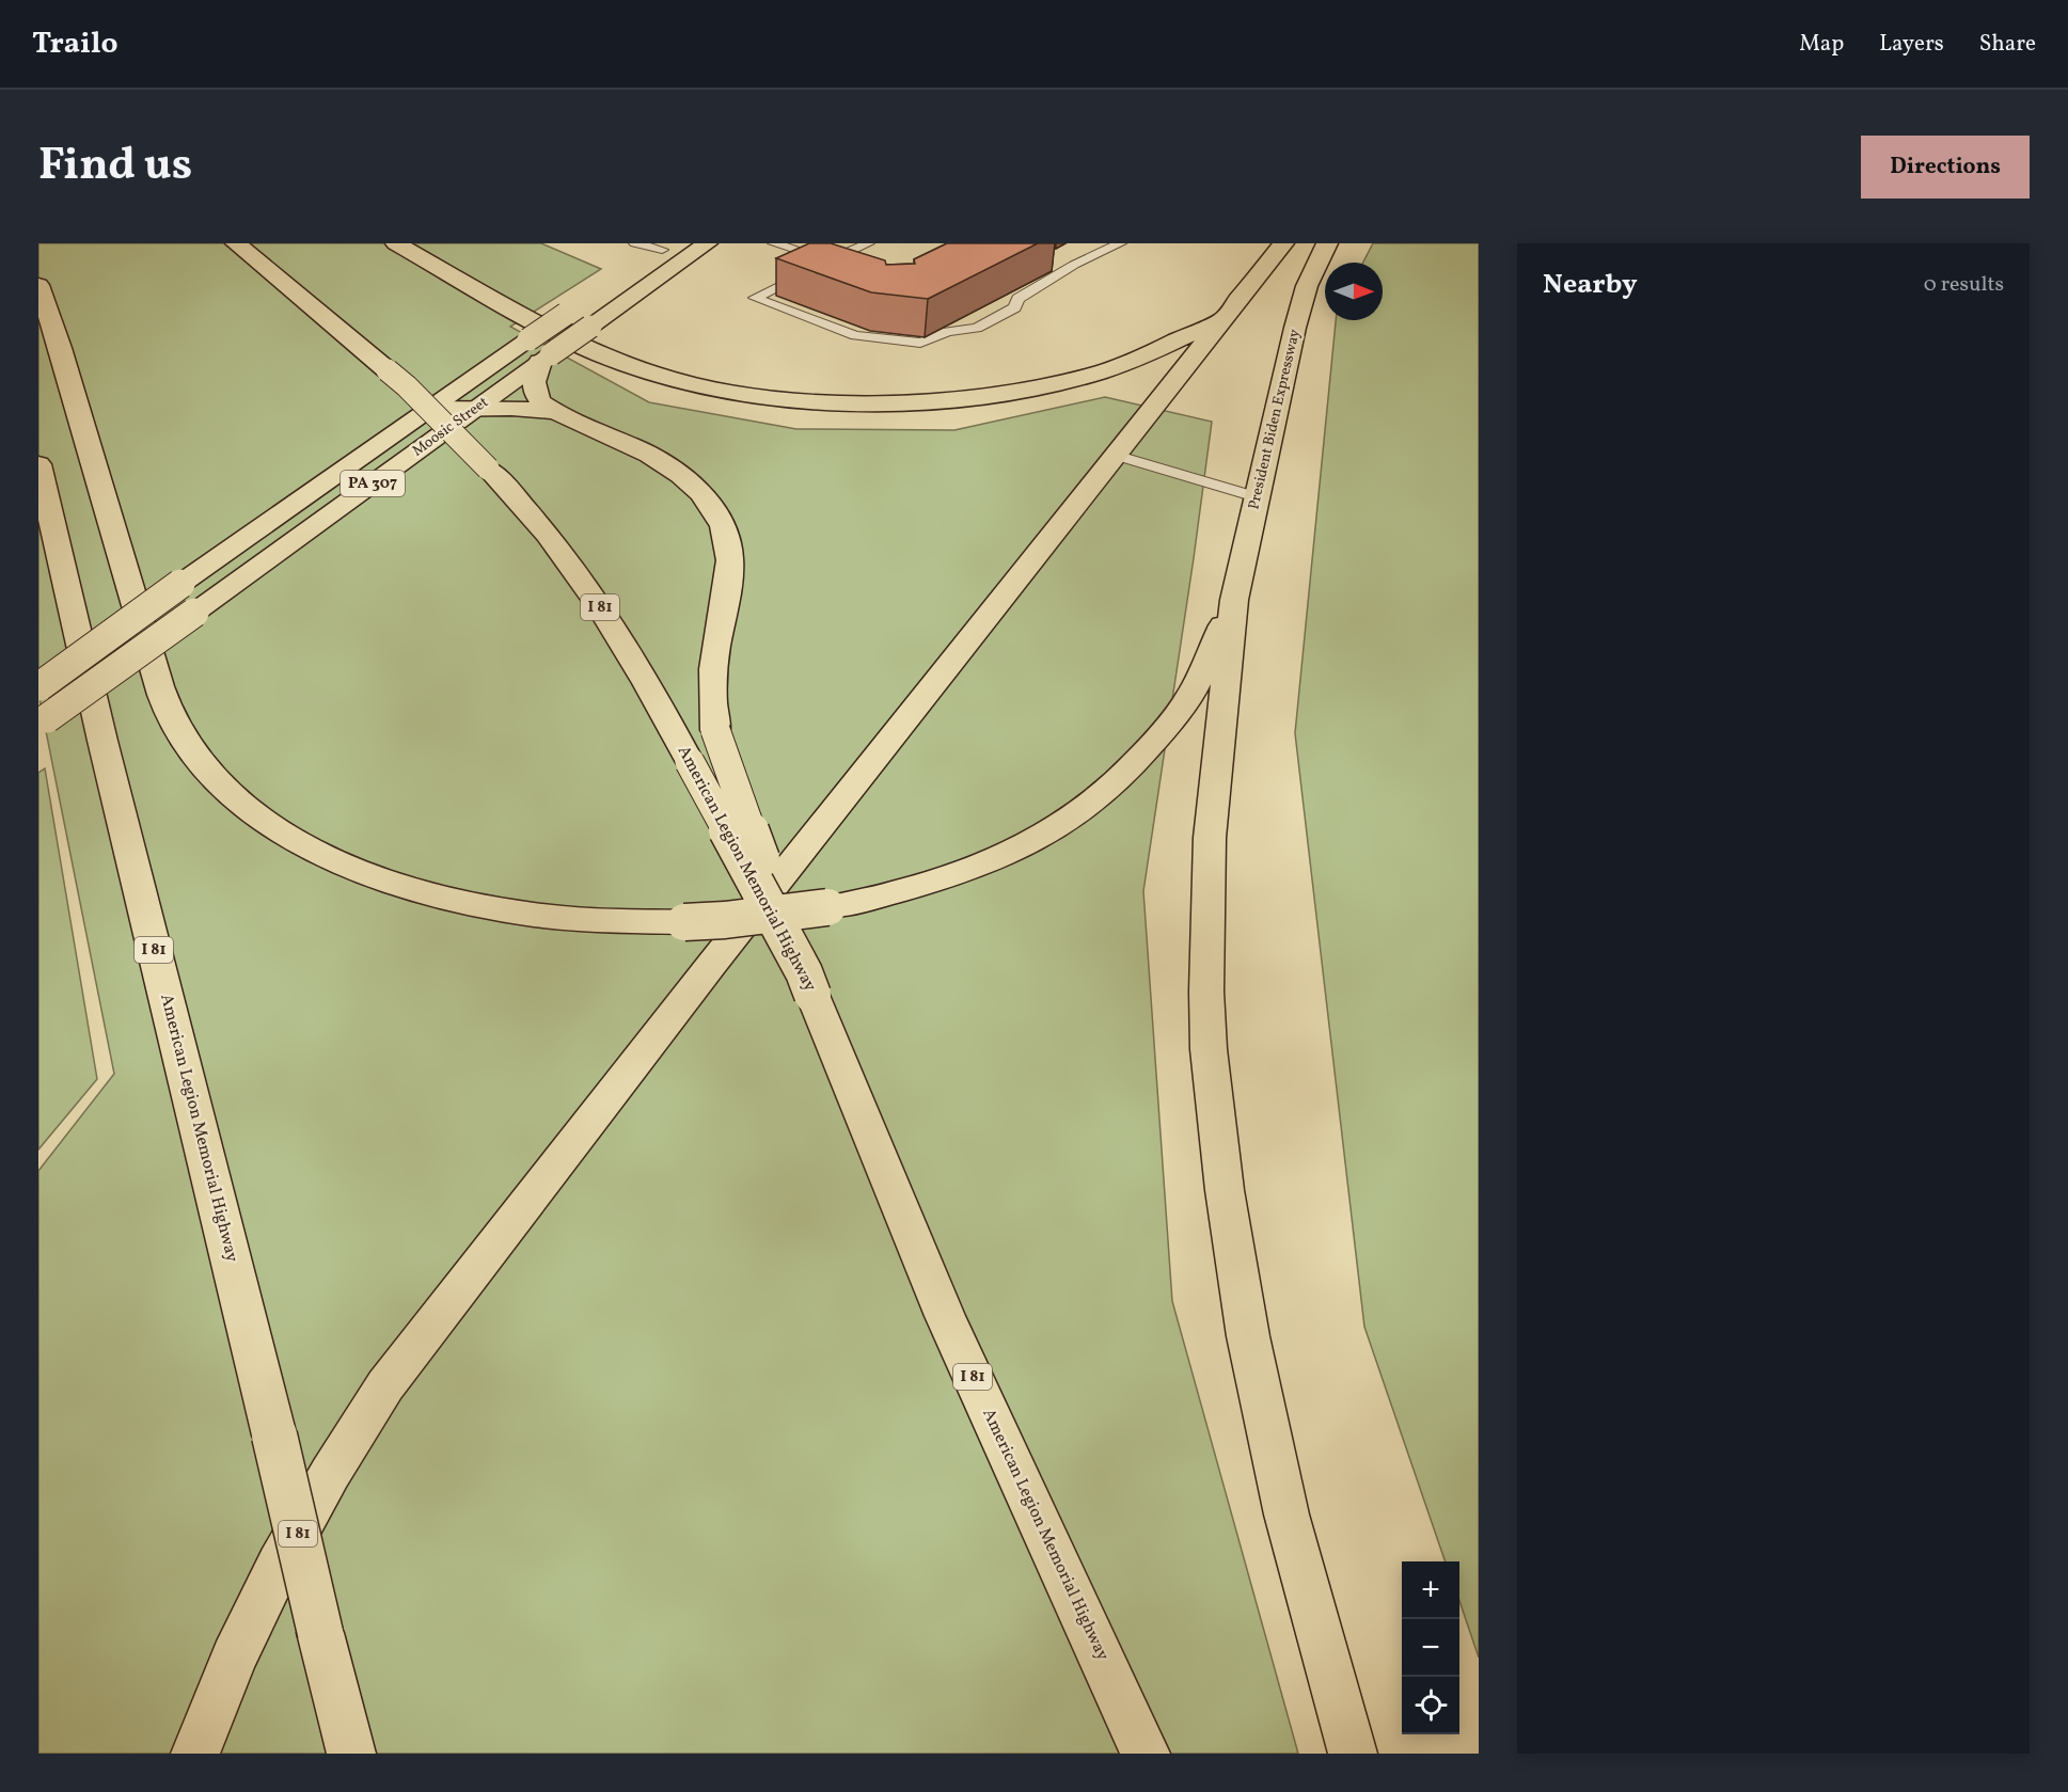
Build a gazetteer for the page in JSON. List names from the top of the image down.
{
  "streets": {
    "main road": [
      "President Biden Expressway",
      "Moosic Street",
      "PA 307",
      "I 81",
      "American Legion Memorial Highway"
    ]
  },
  "north": "right",
  "page": {
    "header": "Trailo",
    "nav": ["Map", "Layers", "Share"],
    "title": "Find us",
    "buttons": "Directions",
    "heading": ["Nearby", "0 results"],
    "map_buttons": ["+", "−"]
  }
}
